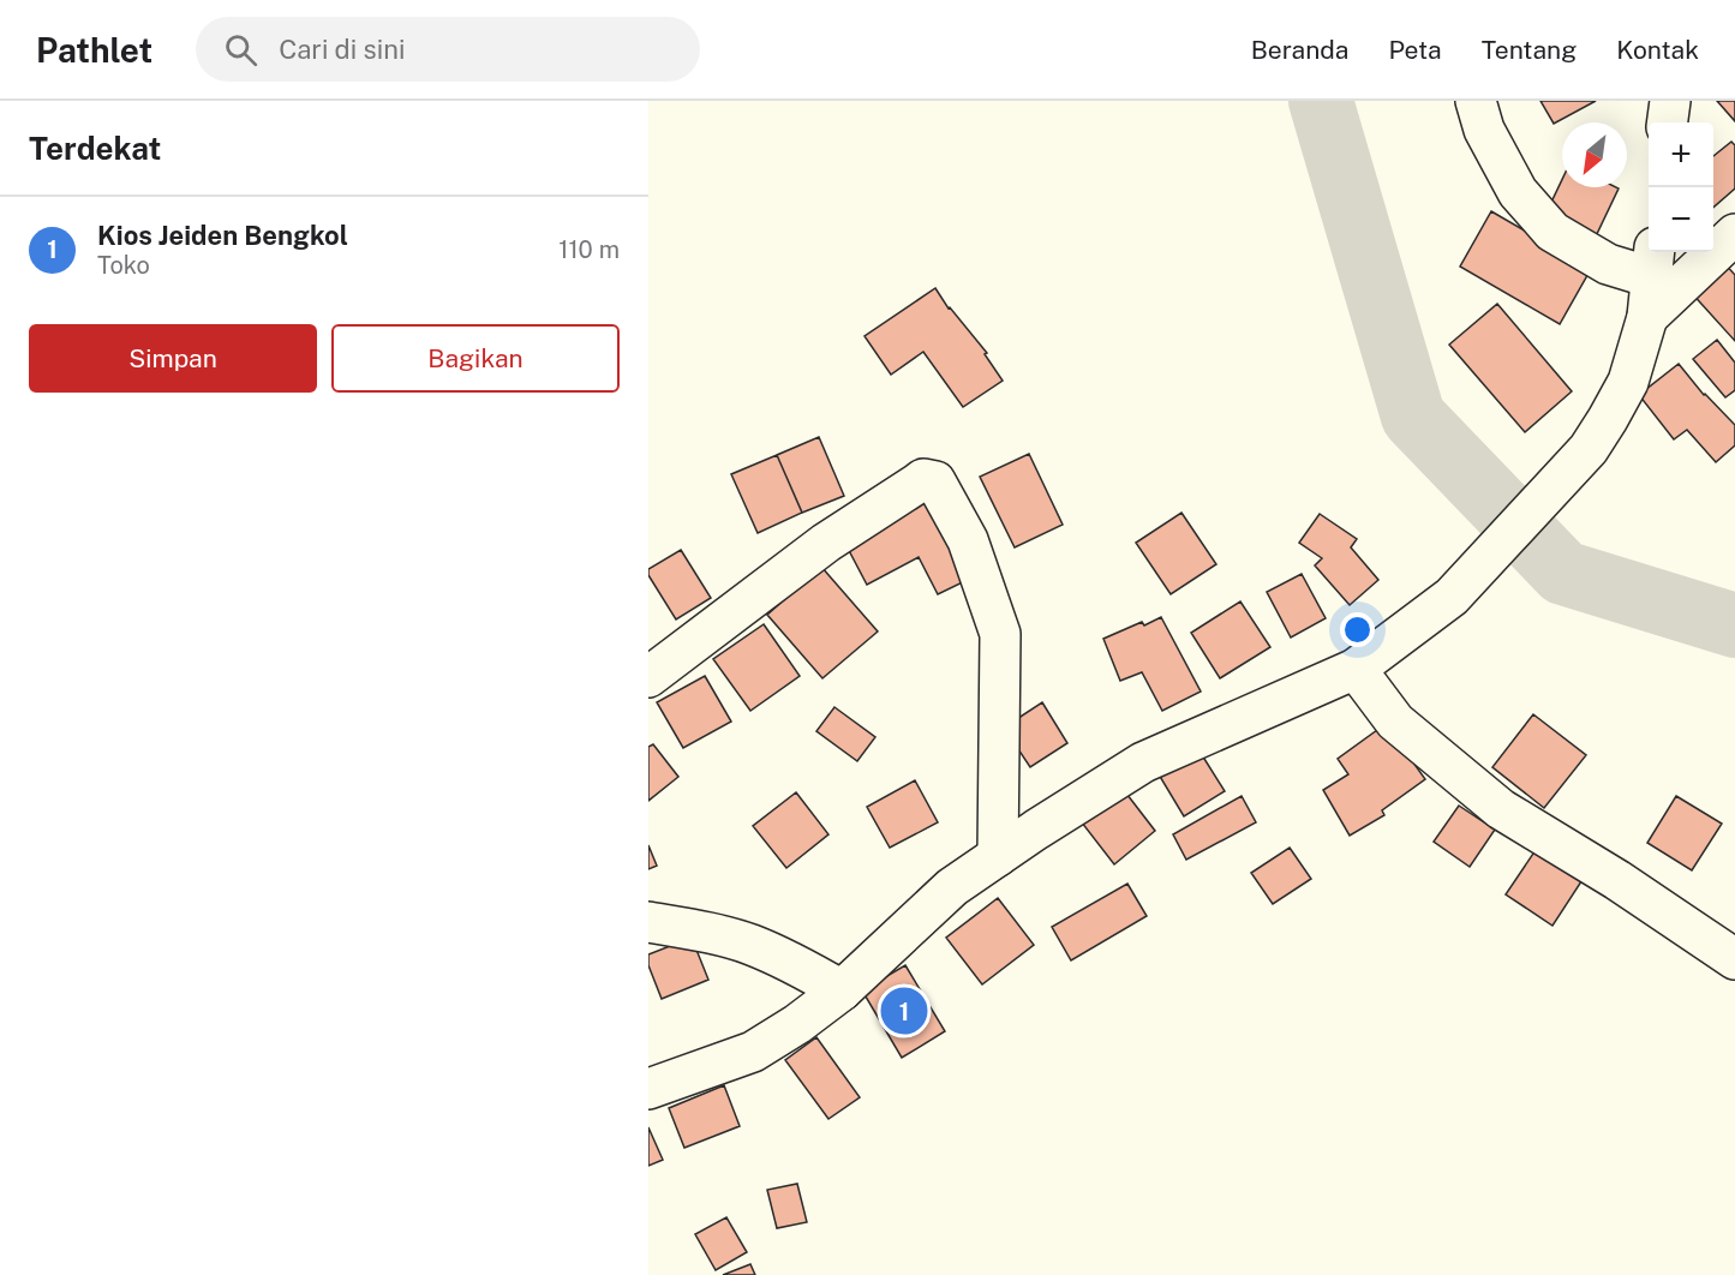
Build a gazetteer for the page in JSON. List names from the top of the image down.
{
  "north": "bottom left",
  "page": {
    "header": "Pathlet",
    "search": "Cari di sini",
    "nav": [
      "Beranda",
      "Peta",
      "Tentang",
      "Kontak"
    ],
    "heading": "Terdekat",
    "map_buttons": ["+", "−"],
    "list": [
      {
        "mark": "1",
        "name": "Kios Jeiden Bengkol",
        "note": "Toko",
        "value": "110 m"
      }
    ],
    "buttons": ["Simpan", "Bagikan"],
    "pins": "1"
  }
}
